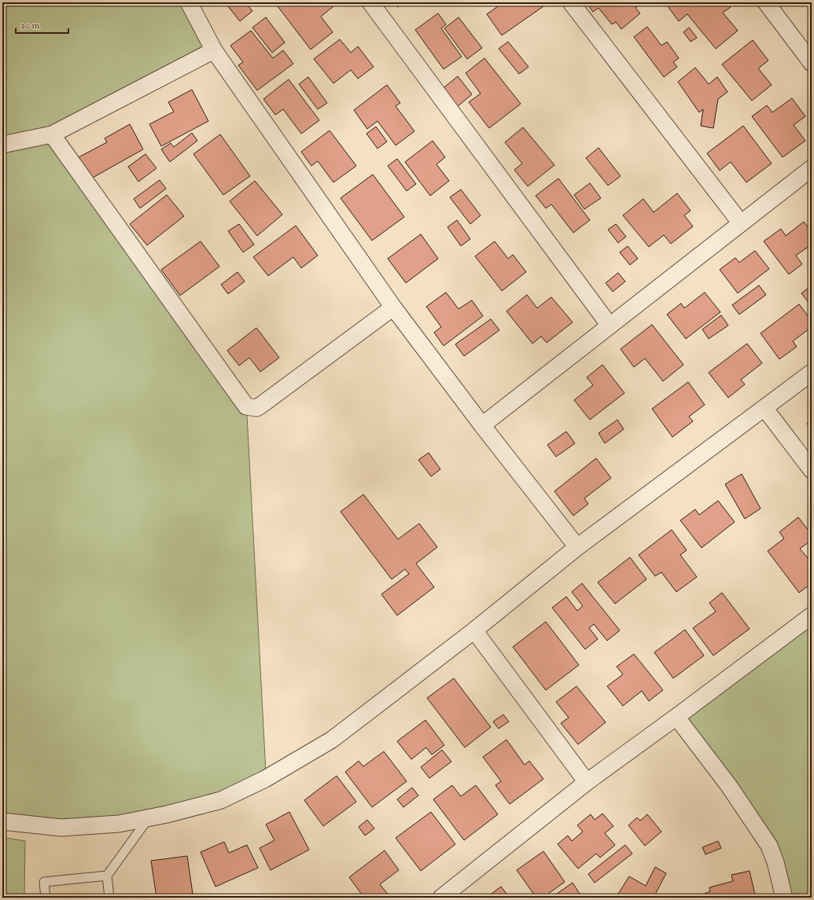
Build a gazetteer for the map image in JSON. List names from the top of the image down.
{
  "scale_bar": "20 m"
}
